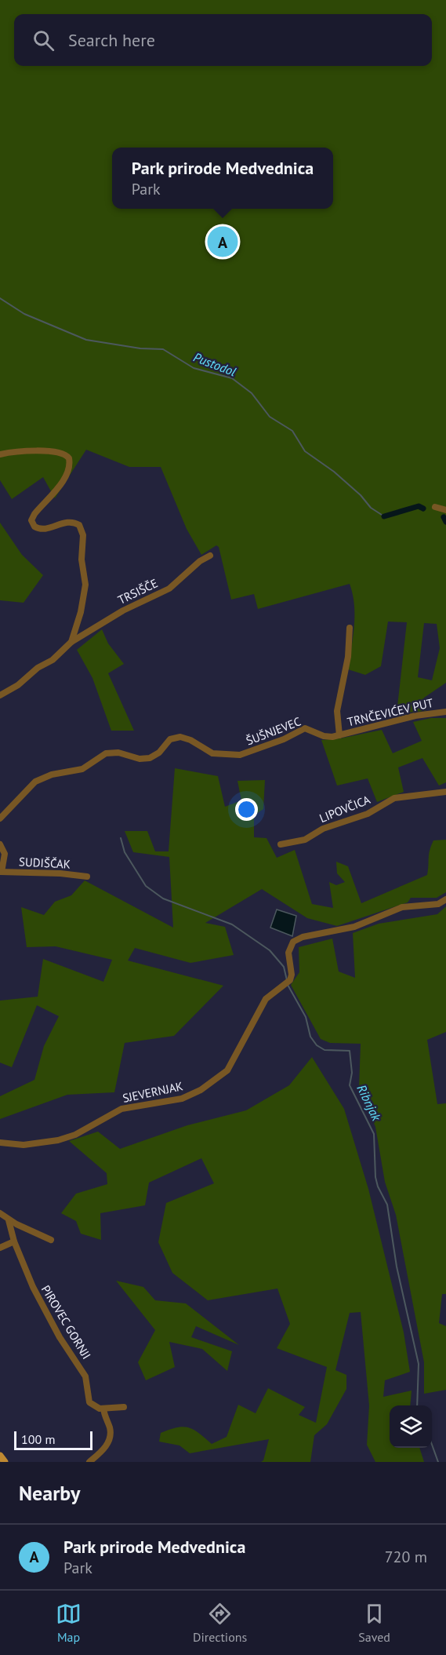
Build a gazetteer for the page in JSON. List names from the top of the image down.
{
  "streets": {
    "street": [
      "TRSIŠČE",
      "TRNČEVIĆEV PUT",
      "ŠUŠNJEVEC",
      "LIPOVČICA",
      "SUDIŠČAK",
      "SJEVERNJAK",
      "PIROVEC GORNJI"
    ]
  },
  "crossings": [
    ["TRNČEVIĆEV PUT", "ŠUŠNJEVEC"]
  ],
  "water": ["Pustodol", "Ribnjak"],
  "scale_bar": "100 m",
  "page": {
    "search": "Search here",
    "popup": ["Park prirode Medvednica", "Park"],
    "pins": "A",
    "scale": "100 m",
    "heading": "Nearby",
    "list": [
      {
        "mark": "A",
        "name": "Park prirode Medvednica",
        "note": "Park",
        "value": "720 m"
      }
    ],
    "nav": ["Map", "Directions", "Saved"]
  }
}
